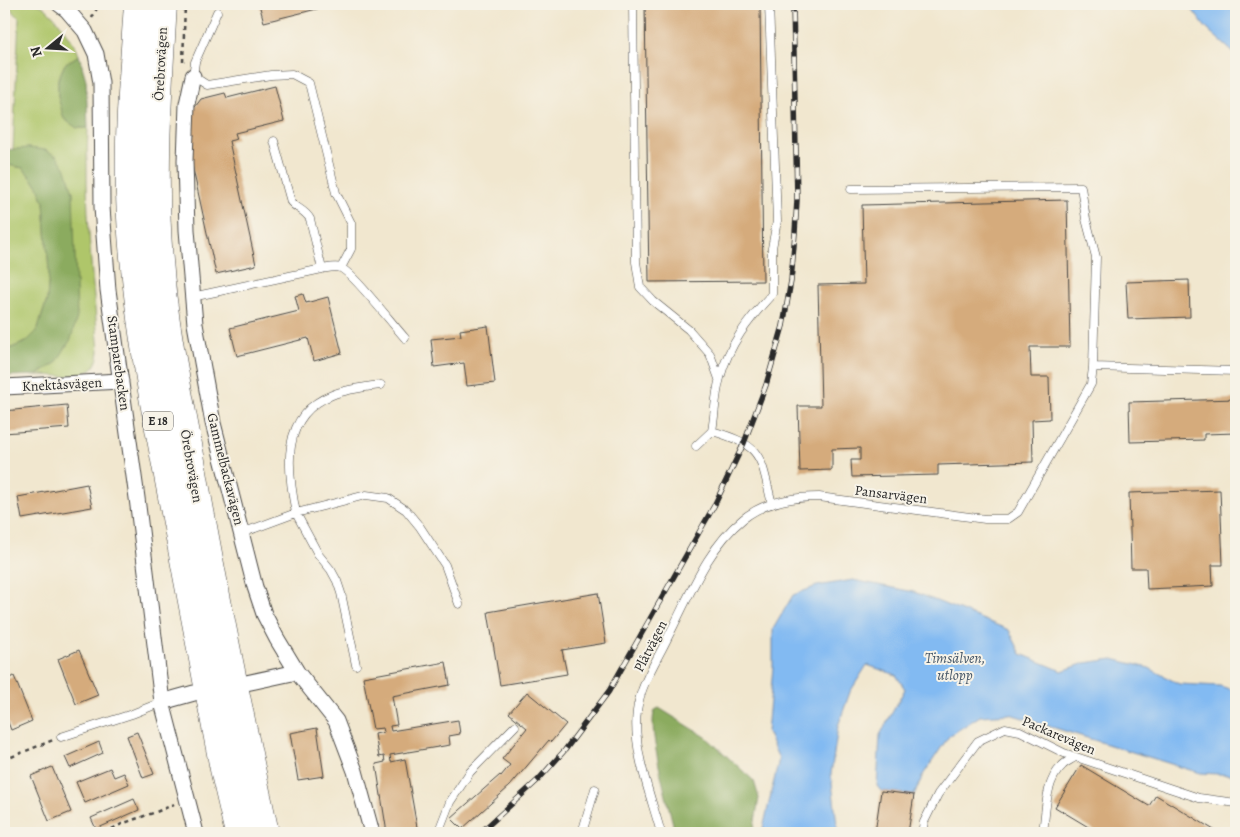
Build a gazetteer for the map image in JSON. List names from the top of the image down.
{
  "streets": {
    "highway": ["Örebrovägen", "E 18"],
    "street": ["Stamparebacken", "Knektåsvägen", "Gammelbackavägen"],
    "lane": ["Pansarvägen", "Plåtvägen", "Packarevägen"]
  },
  "crossings": [
    ["Stamparebacken", "Knektåsvägen"],
    ["Pansarvägen", "Plåtvägen"]
  ],
  "water": ["Timsälven, utlopp"],
  "north": "left"
}
